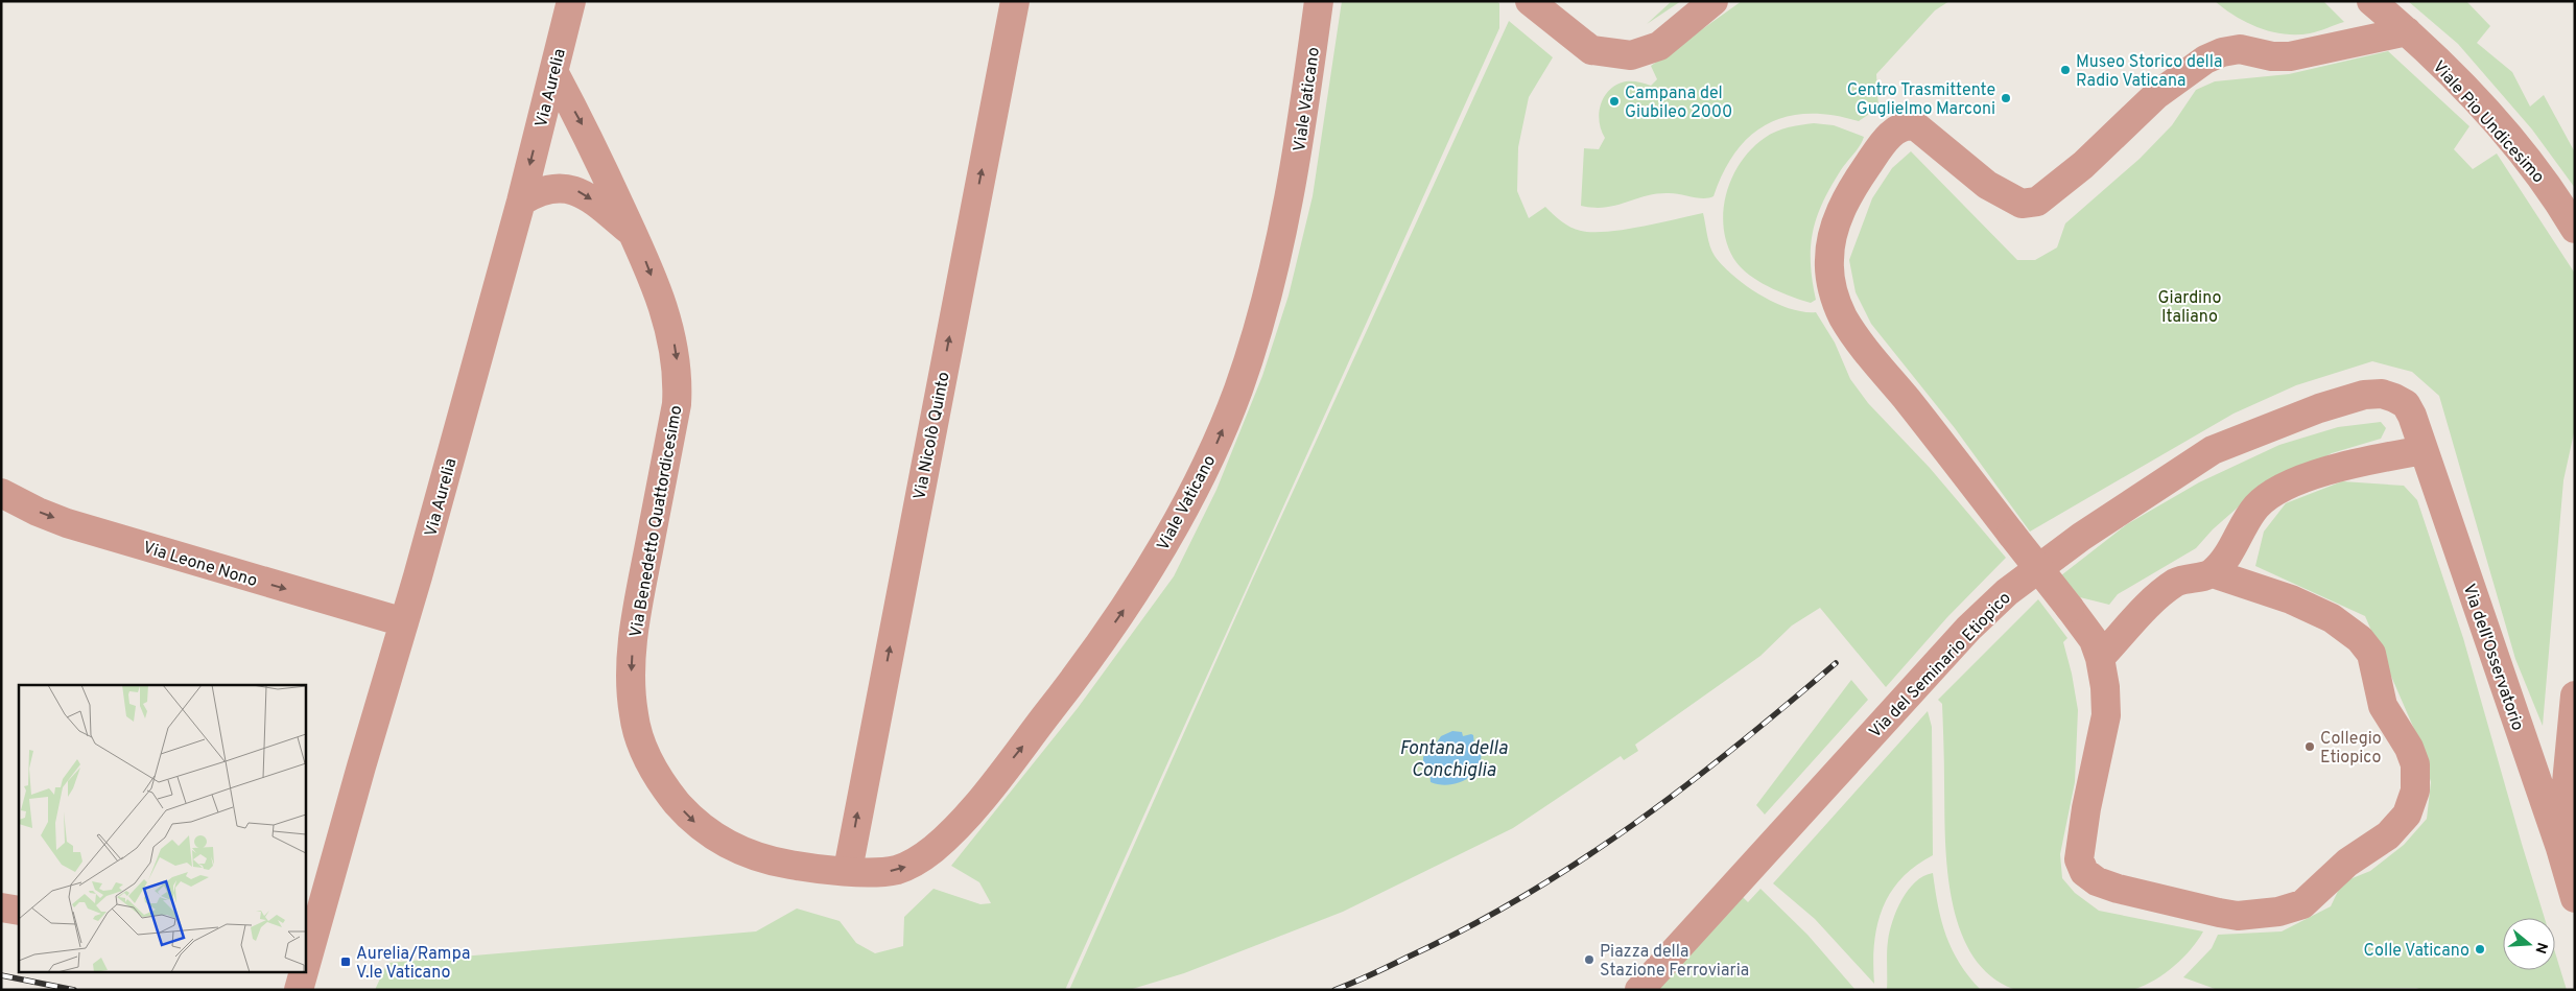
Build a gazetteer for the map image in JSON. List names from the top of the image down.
{
  "streets": {
    "street": [
      "Via Aurelia",
      "Viale Vaticano",
      "Viale Pio Undicesimo",
      "Via Nicolò Quinto",
      "Via Benedetto Quattordicesimo",
      "Via Leone Nono",
      "Via dell'Osservatorio",
      "Via del Seminario Etiopico"
    ]
  },
  "crossings": [
    ["Via Aurelia", "Via Benedetto Quattordicesimo"],
    ["Via Aurelia", "Via Leone Nono"],
    ["Viale Vaticano", "Via Nicolò Quinto"],
    ["Viale Vaticano", "Via Benedetto Quattordicesimo"],
    ["Via Nicolò Quinto", "Via Benedetto Quattordicesimo"],
    ["Via dell'Osservatorio", "Via del Seminario Etiopico"]
  ],
  "one_way": [
    "Viale Vaticano",
    "Via Nicolò Quinto",
    "Via Benedetto Quattordicesimo",
    "Via Leone Nono"
  ],
  "water": ["Fontana della Conchiglia"],
  "parks": ["Giardino Italiano"],
  "places": {
    "other": [
      "Museo Storico della Radio Vaticana",
      "Centro Trasmittente Guglielmo Marconi",
      "Campana del Giubileo 2000",
      "Collegio Etiopico",
      "Colle Vaticano",
      "Piazza della Stazione Ferroviaria"
    ],
    "transit": ["Aurelia/Rampa V.le Vaticano"]
  },
  "north": "right"
}
